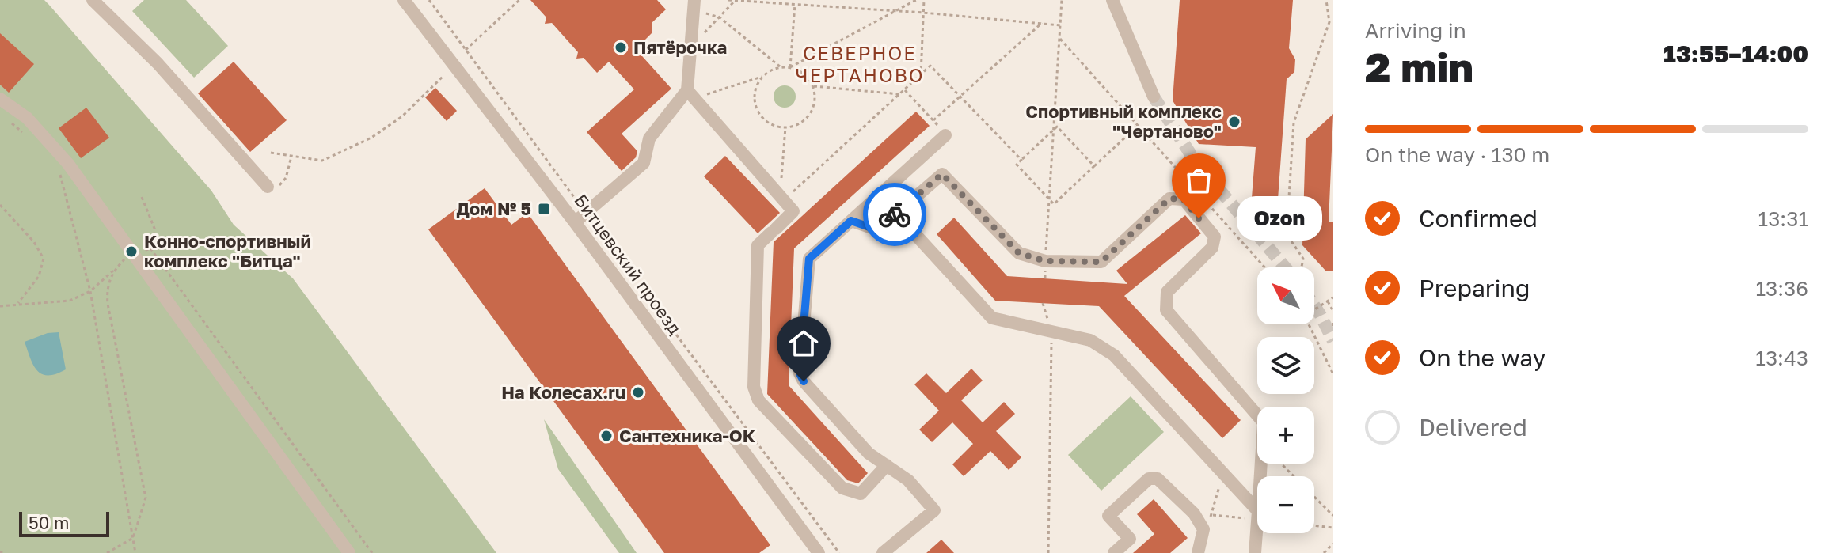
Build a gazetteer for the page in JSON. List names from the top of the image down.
{
  "streets": {
    "street": ["Битцевский проезд"]
  },
  "districts": ["СЕВЕРНОЕ ЧЕРТАНОВО"],
  "places": {
    "other": [
      "Пятёрочка",
      "Спортивный комплекс \"Чертаново\"",
      "Ozon",
      "Конно-спортивный комплекс \"Битца\"",
      "На Колесах.ru",
      "Сантехника-ОК"
    ],
    "transit": ["Дом № 5"]
  },
  "scale_bar": "50 m",
  "north": "top left",
  "page": {
    "heading": ["2 min", "Arriving in", "13:55–14:00"],
    "bar": "On the way · 130 m",
    "list": [
      ["Confirmed", "13:31"],
      ["Preparing", "13:36"],
      ["On the way", "13:43"],
      "Delivered"
    ],
    "bubble": "Ozon",
    "map_buttons": ["+", "−"],
    "scale": "50 m"
  }
}
